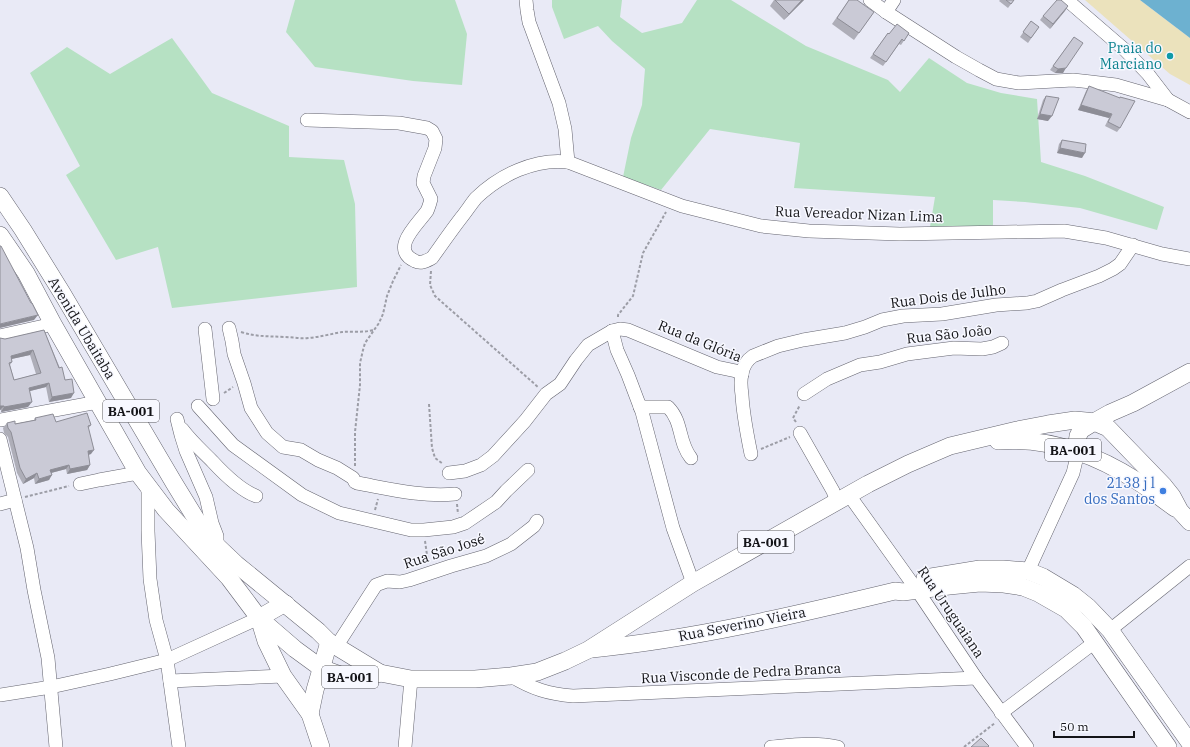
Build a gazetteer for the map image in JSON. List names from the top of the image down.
{
  "streets": {
    "main road": ["Avenida Ubaitaba", "BA-001", "Rua Severino Vieira"],
    "street": [
      "Rua Vereador Nizan Lima",
      "Rua Dois de Julho",
      "Rua São João",
      "Rua da Glória",
      "Rua São José",
      "Rua Uruguaiana",
      "Rua Visconde de Pedra Branca"
    ]
  },
  "crossings": [
    ["Rua Vereador Nizan Lima", "Rua Dois de Julho"],
    ["Rua Dois de Julho", "Rua da Glória"],
    ["Avenida Ubaitaba", "BA-001"],
    ["Avenida Ubaitaba", "Rua São José"],
    ["BA-001", "Rua São José"],
    ["BA-001", "Rua Uruguaiana"],
    ["BA-001", "Rua Severino Vieira"],
    ["BA-001", "Rua Visconde de Pedra Branca"],
    ["Rua Uruguaiana", "Rua Severino Vieira"],
    ["Rua Uruguaiana", "Rua Visconde de Pedra Branca"]
  ],
  "places": ["Praia do Marciano", "2138 j l dos Santos"],
  "scale_bar": "50 m"
}
